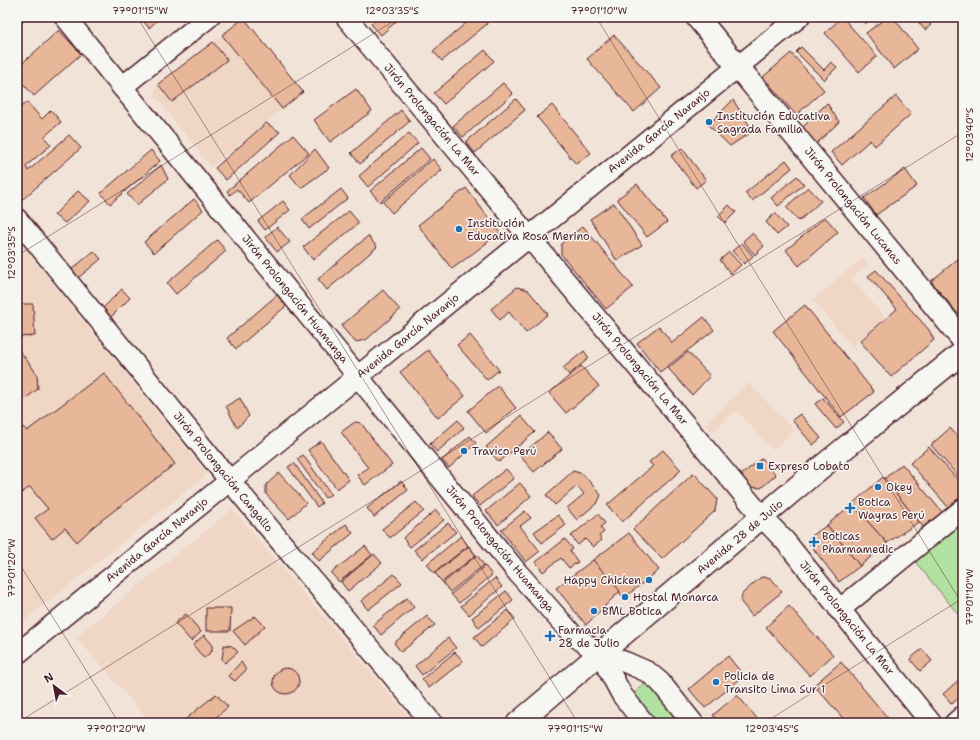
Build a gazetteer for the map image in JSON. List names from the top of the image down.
{
  "streets": {
    "main road": ["Jirón Prolongación Lucanas", "Avenida 28 de Julio"],
    "street": [
      "Jirón Prolongación La Mar",
      "Avenida García Naranjo",
      "Jirón Prolongación Huamanga",
      "Jirón Prolongación Cangallo"
    ]
  },
  "crossings": [
    ["Jirón Prolongación La Mar", "Avenida García Naranjo"],
    ["Jirón Prolongación La Mar", "Avenida 28 de Julio"],
    ["Avenida García Naranjo", "Jirón Prolongación Lucanas"],
    ["Avenida García Naranjo", "Jirón Prolongación Huamanga"],
    ["Avenida García Naranjo", "Jirón Prolongación Cangallo"],
    ["Jirón Prolongación Huamanga", "Avenida 28 de Julio"]
  ],
  "places": {
    "other": [
      "Institución Educativa Sagrada Familia",
      "Institución Educativa Rosa Merino",
      "Travico Perú",
      "Okey",
      "Happy Chicken",
      "Hostal Monarca",
      "BML Botica",
      "Policia de Transito Lima Sur 1"
    ],
    "transit": ["Expreso Lobato"],
    "health": ["Botica Wayras Perú", "Boticas Pharmamedic", "Farmacia 28 de Julio"]
  },
  "north": "top left",
  "coordinates": [
    "77°01'15\"W",
    "12°03'35\"S",
    "77°01'10\"W",
    "12°03'40\"S",
    "77°01'20\"W",
    "12°03'45\"S"
  ]
}
